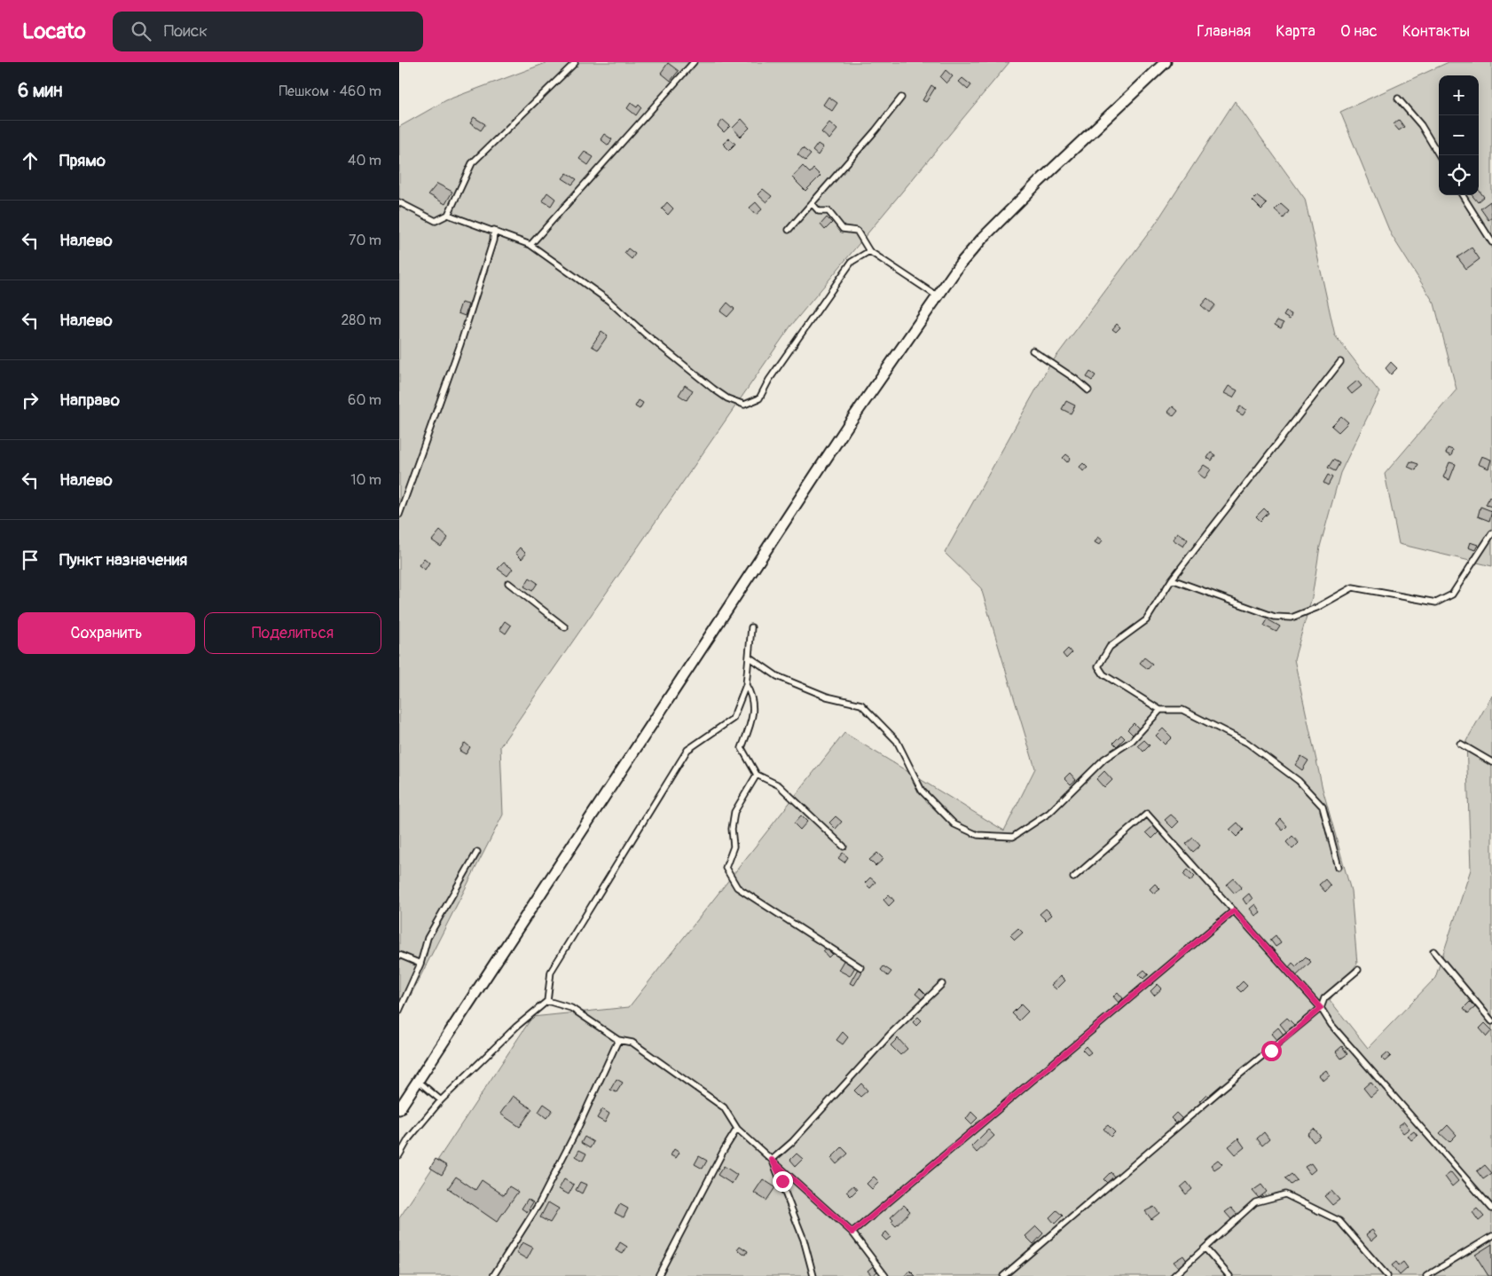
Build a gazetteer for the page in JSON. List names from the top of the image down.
{
  "page": {
    "header": "Locato",
    "search": "Поиск",
    "nav": [
      "Главная",
      "Карта",
      "О нас",
      "Контакты"
    ],
    "heading": ["6 мин", "Пешком · 460 m"],
    "map_buttons": ["+", "−"],
    "list": [
      ["Прямо", "40 m"],
      ["Налево", "70 m"],
      ["Налево", "280 m"],
      ["Направо", "60 m"],
      ["Налево", "10 m"],
      "Пункт назначения"
    ],
    "buttons": ["Сохранить", "Поделиться"]
  }
}
